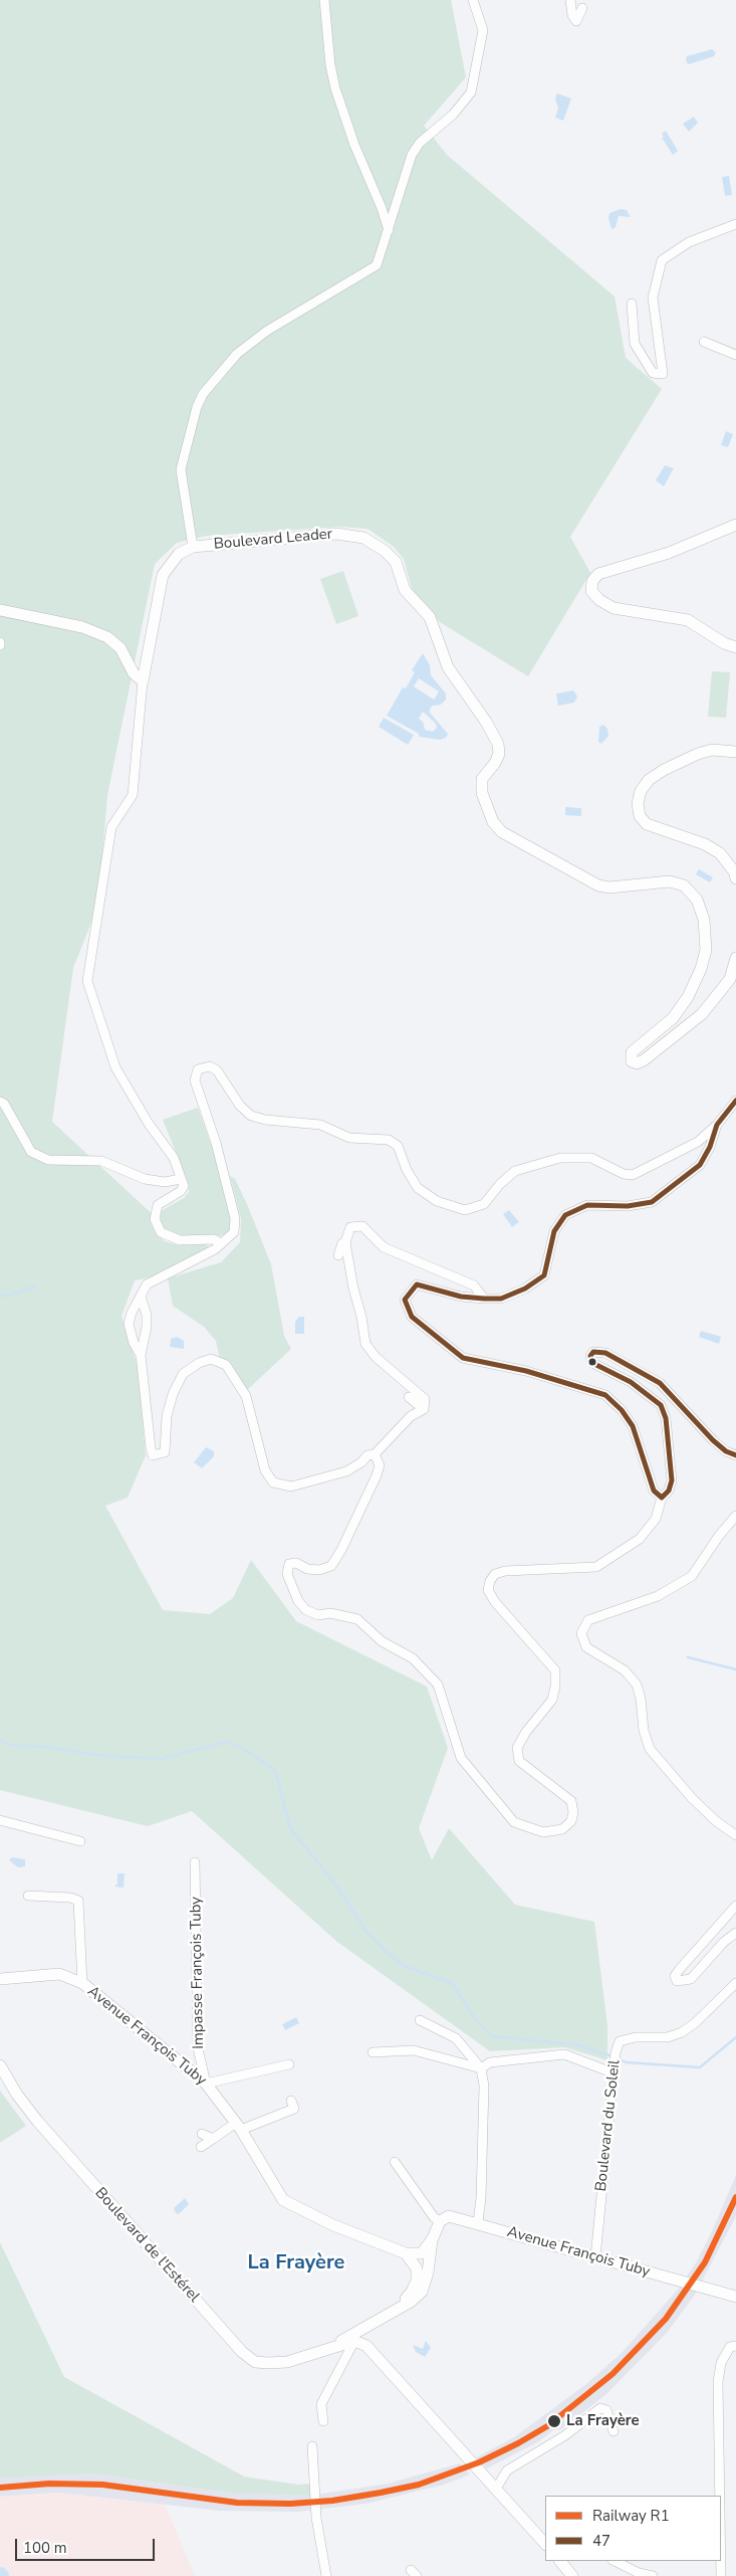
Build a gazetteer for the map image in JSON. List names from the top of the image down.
{
  "streets": {
    "street": [
      "Boulevard Leader",
      "Impasse François Tuby",
      "Avenue François Tuby",
      "Boulevard du Soleil",
      "Boulevard de l'Estérel"
    ]
  },
  "crossings": [
    ["Impasse François Tuby", "Avenue François Tuby"],
    ["Avenue François Tuby", "Boulevard du Soleil"],
    ["Avenue François Tuby", "Boulevard de l'Estérel"]
  ],
  "districts": ["La Frayère"],
  "places": ["La Frayère"],
  "lines": ["transit line 47", "rail line R1"],
  "legend": ["Railway R1", "47"],
  "scale_bar": "100 m"
}
